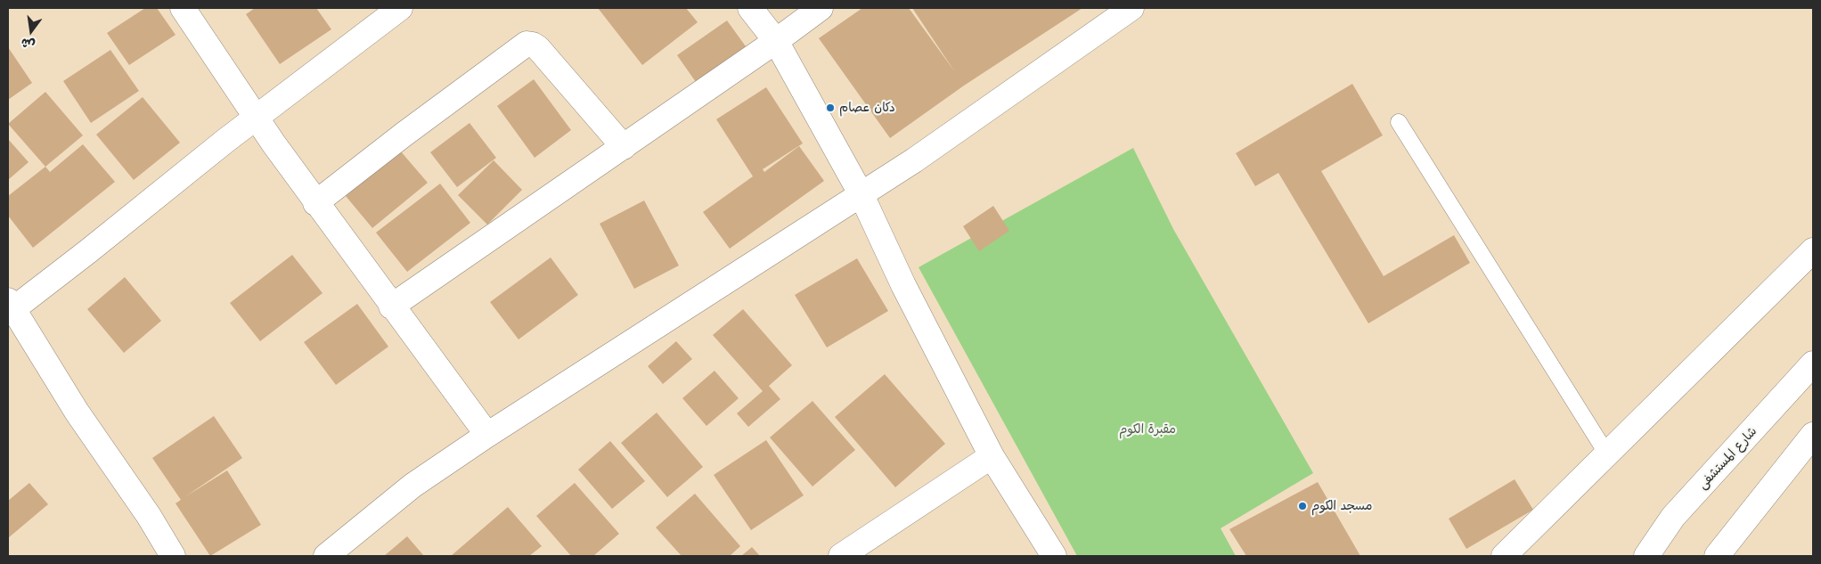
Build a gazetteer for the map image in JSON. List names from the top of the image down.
{
  "streets": {
    "street": ["شارع المستشفى"]
  },
  "parks": ["مقبرة الكوم"],
  "places": ["دكان عصام", "مسجد الكوم"],
  "north": "bottom"
}
